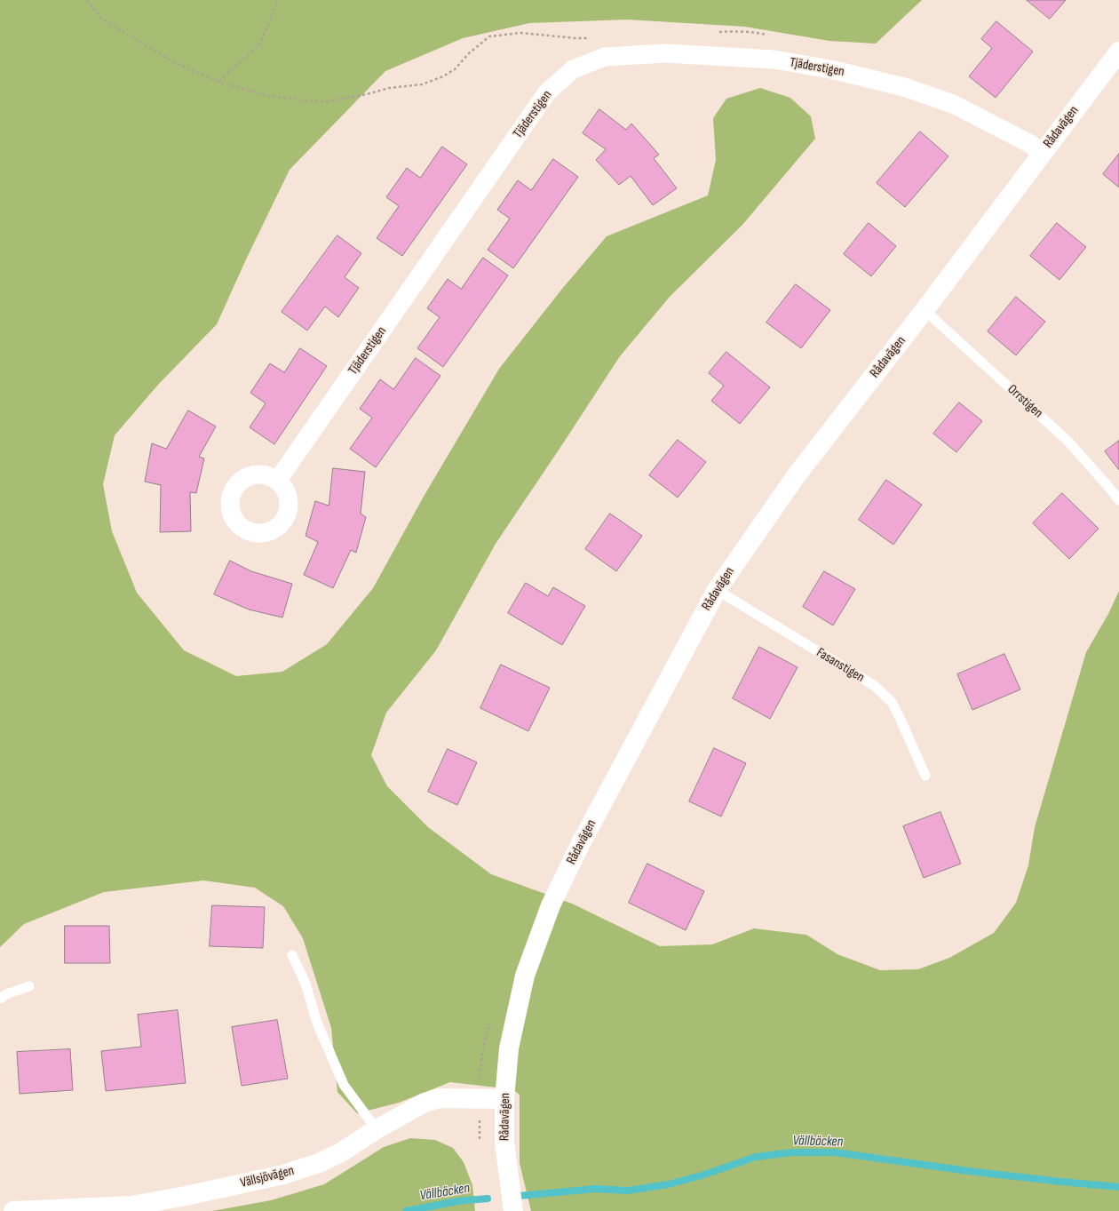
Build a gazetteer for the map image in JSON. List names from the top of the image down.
{
  "streets": {
    "street": ["Tjäderstigen", "Rådavägen", "Vällsjövägen"],
    "lane": ["Orrstigen", "Fasanstigen"]
  },
  "crossings": [
    ["Tjäderstigen", "Rådavägen"],
    ["Rådavägen", "Orrstigen"],
    ["Rådavägen", "Fasanstigen"],
    ["Rådavägen", "Vällsjövägen"]
  ],
  "water": ["Vällbäcken"]
}
